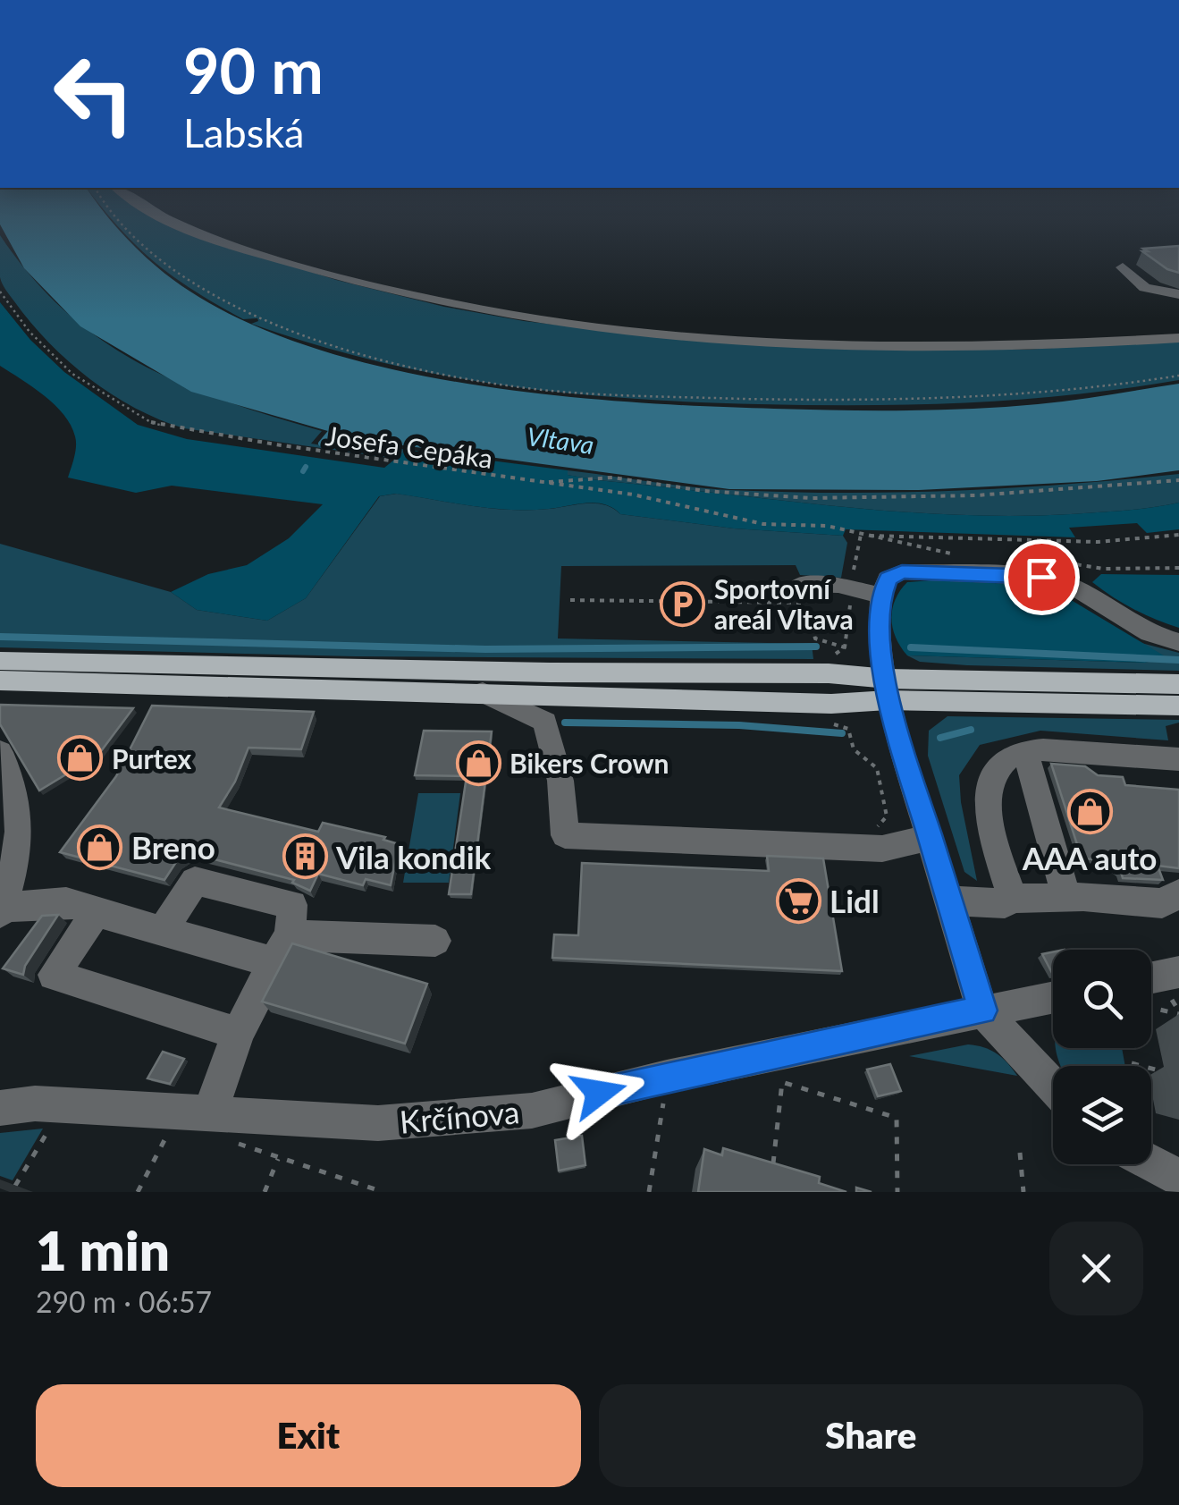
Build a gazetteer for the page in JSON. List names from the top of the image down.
{
  "streets": {
    "street": ["Krčínova"],
    "path": ["Josefa Cepáka"]
  },
  "water": ["Vltava"],
  "places": {
    "parking": ["Sportovní areál Vltava"],
    "shop": [
      "Purtex",
      "Bikers Crown",
      "AAA auto",
      "Breno"
    ],
    "building": ["Vila kondik"],
    "supermarket": ["Lidl"]
  },
  "page": {
    "turn": ["90 m", "Labská"],
    "heading": ["1 min", "290 m · 06:57"],
    "buttons": ["Exit", "Share"]
  }
}
